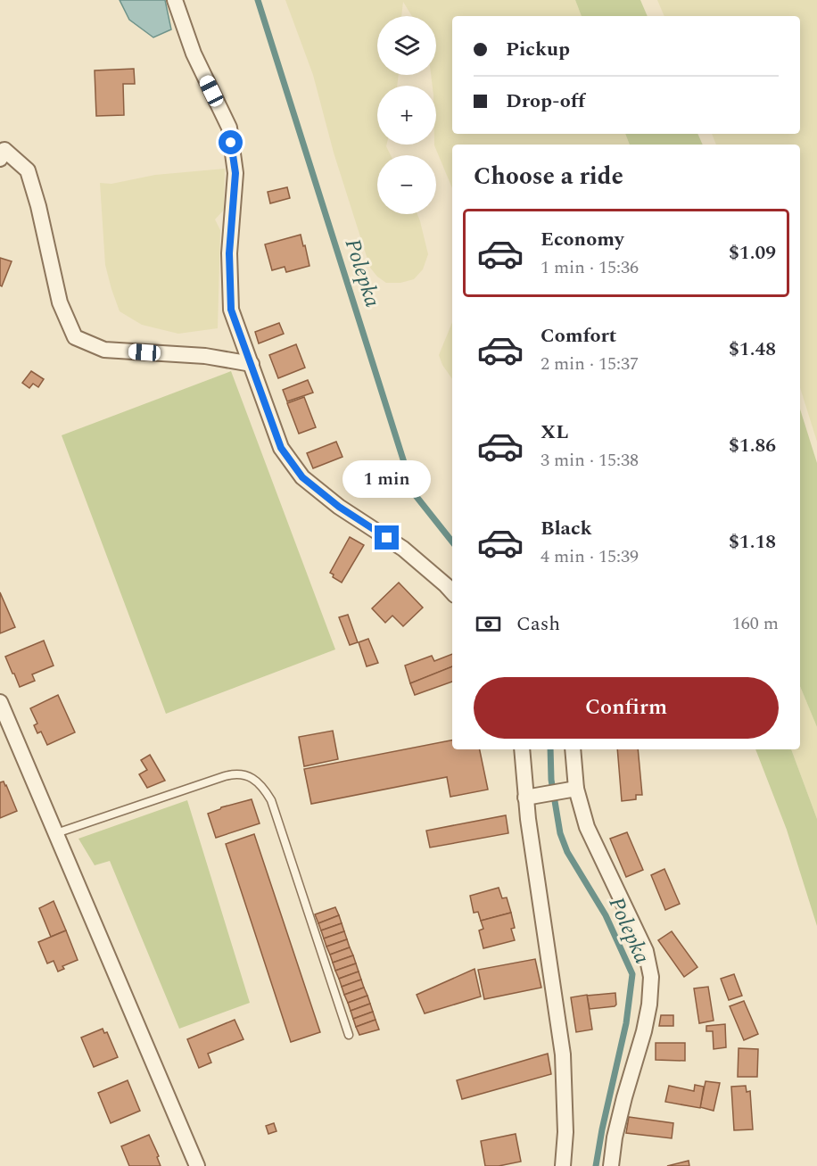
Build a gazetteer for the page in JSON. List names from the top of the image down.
{
  "water": ["Polepka"],
  "page": {
    "map_buttons": ["+", "−"],
    "banner": ["Pickup", "Drop-off"],
    "heading": "Choose a ride",
    "list": [
      {
        "name": "Economy",
        "note": "1 min · 15:36",
        "value": "$1.09"
      },
      {
        "name": "Comfort",
        "note": "2 min · 15:37",
        "value": "$1.48"
      },
      {
        "name": "XL",
        "note": "3 min · 15:38",
        "value": "$1.86"
      },
      {
        "name": "Black",
        "note": "4 min · 15:39",
        "value": "$1.18"
      }
    ],
    "bubble": "1 min",
    "pay": ["Cash", "160 m"],
    "buttons": "Confirm"
  }
}
